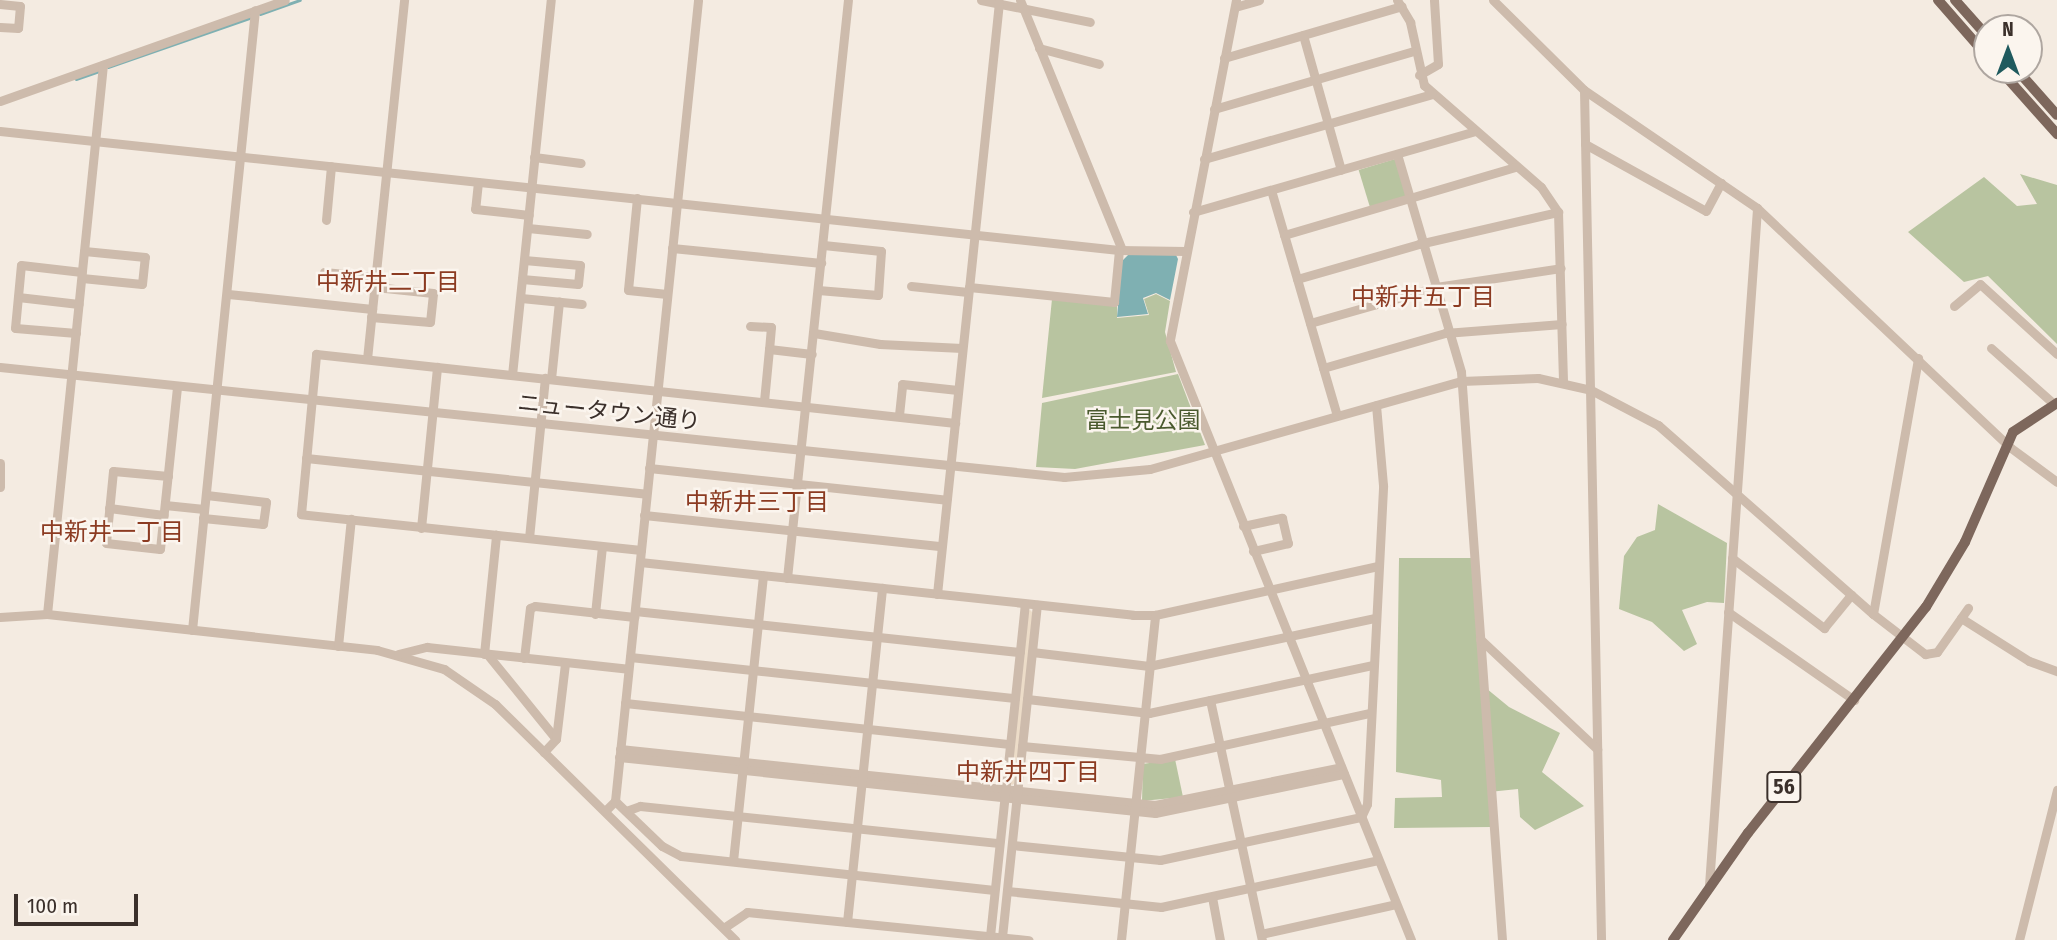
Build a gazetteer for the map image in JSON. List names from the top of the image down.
{
  "streets": {
    "main road": ["56"],
    "street": ["ニュータウン通り"]
  },
  "crossings": [
    ["ニュータウン通り", "56"]
  ],
  "districts": [
    "中新井二丁目",
    "中新井五丁目",
    "中新井三丁目",
    "中新井一丁目",
    "中新井四丁目"
  ],
  "parks": ["富士見公園"],
  "scale_bar": "100 m",
  "north": "top"
}
